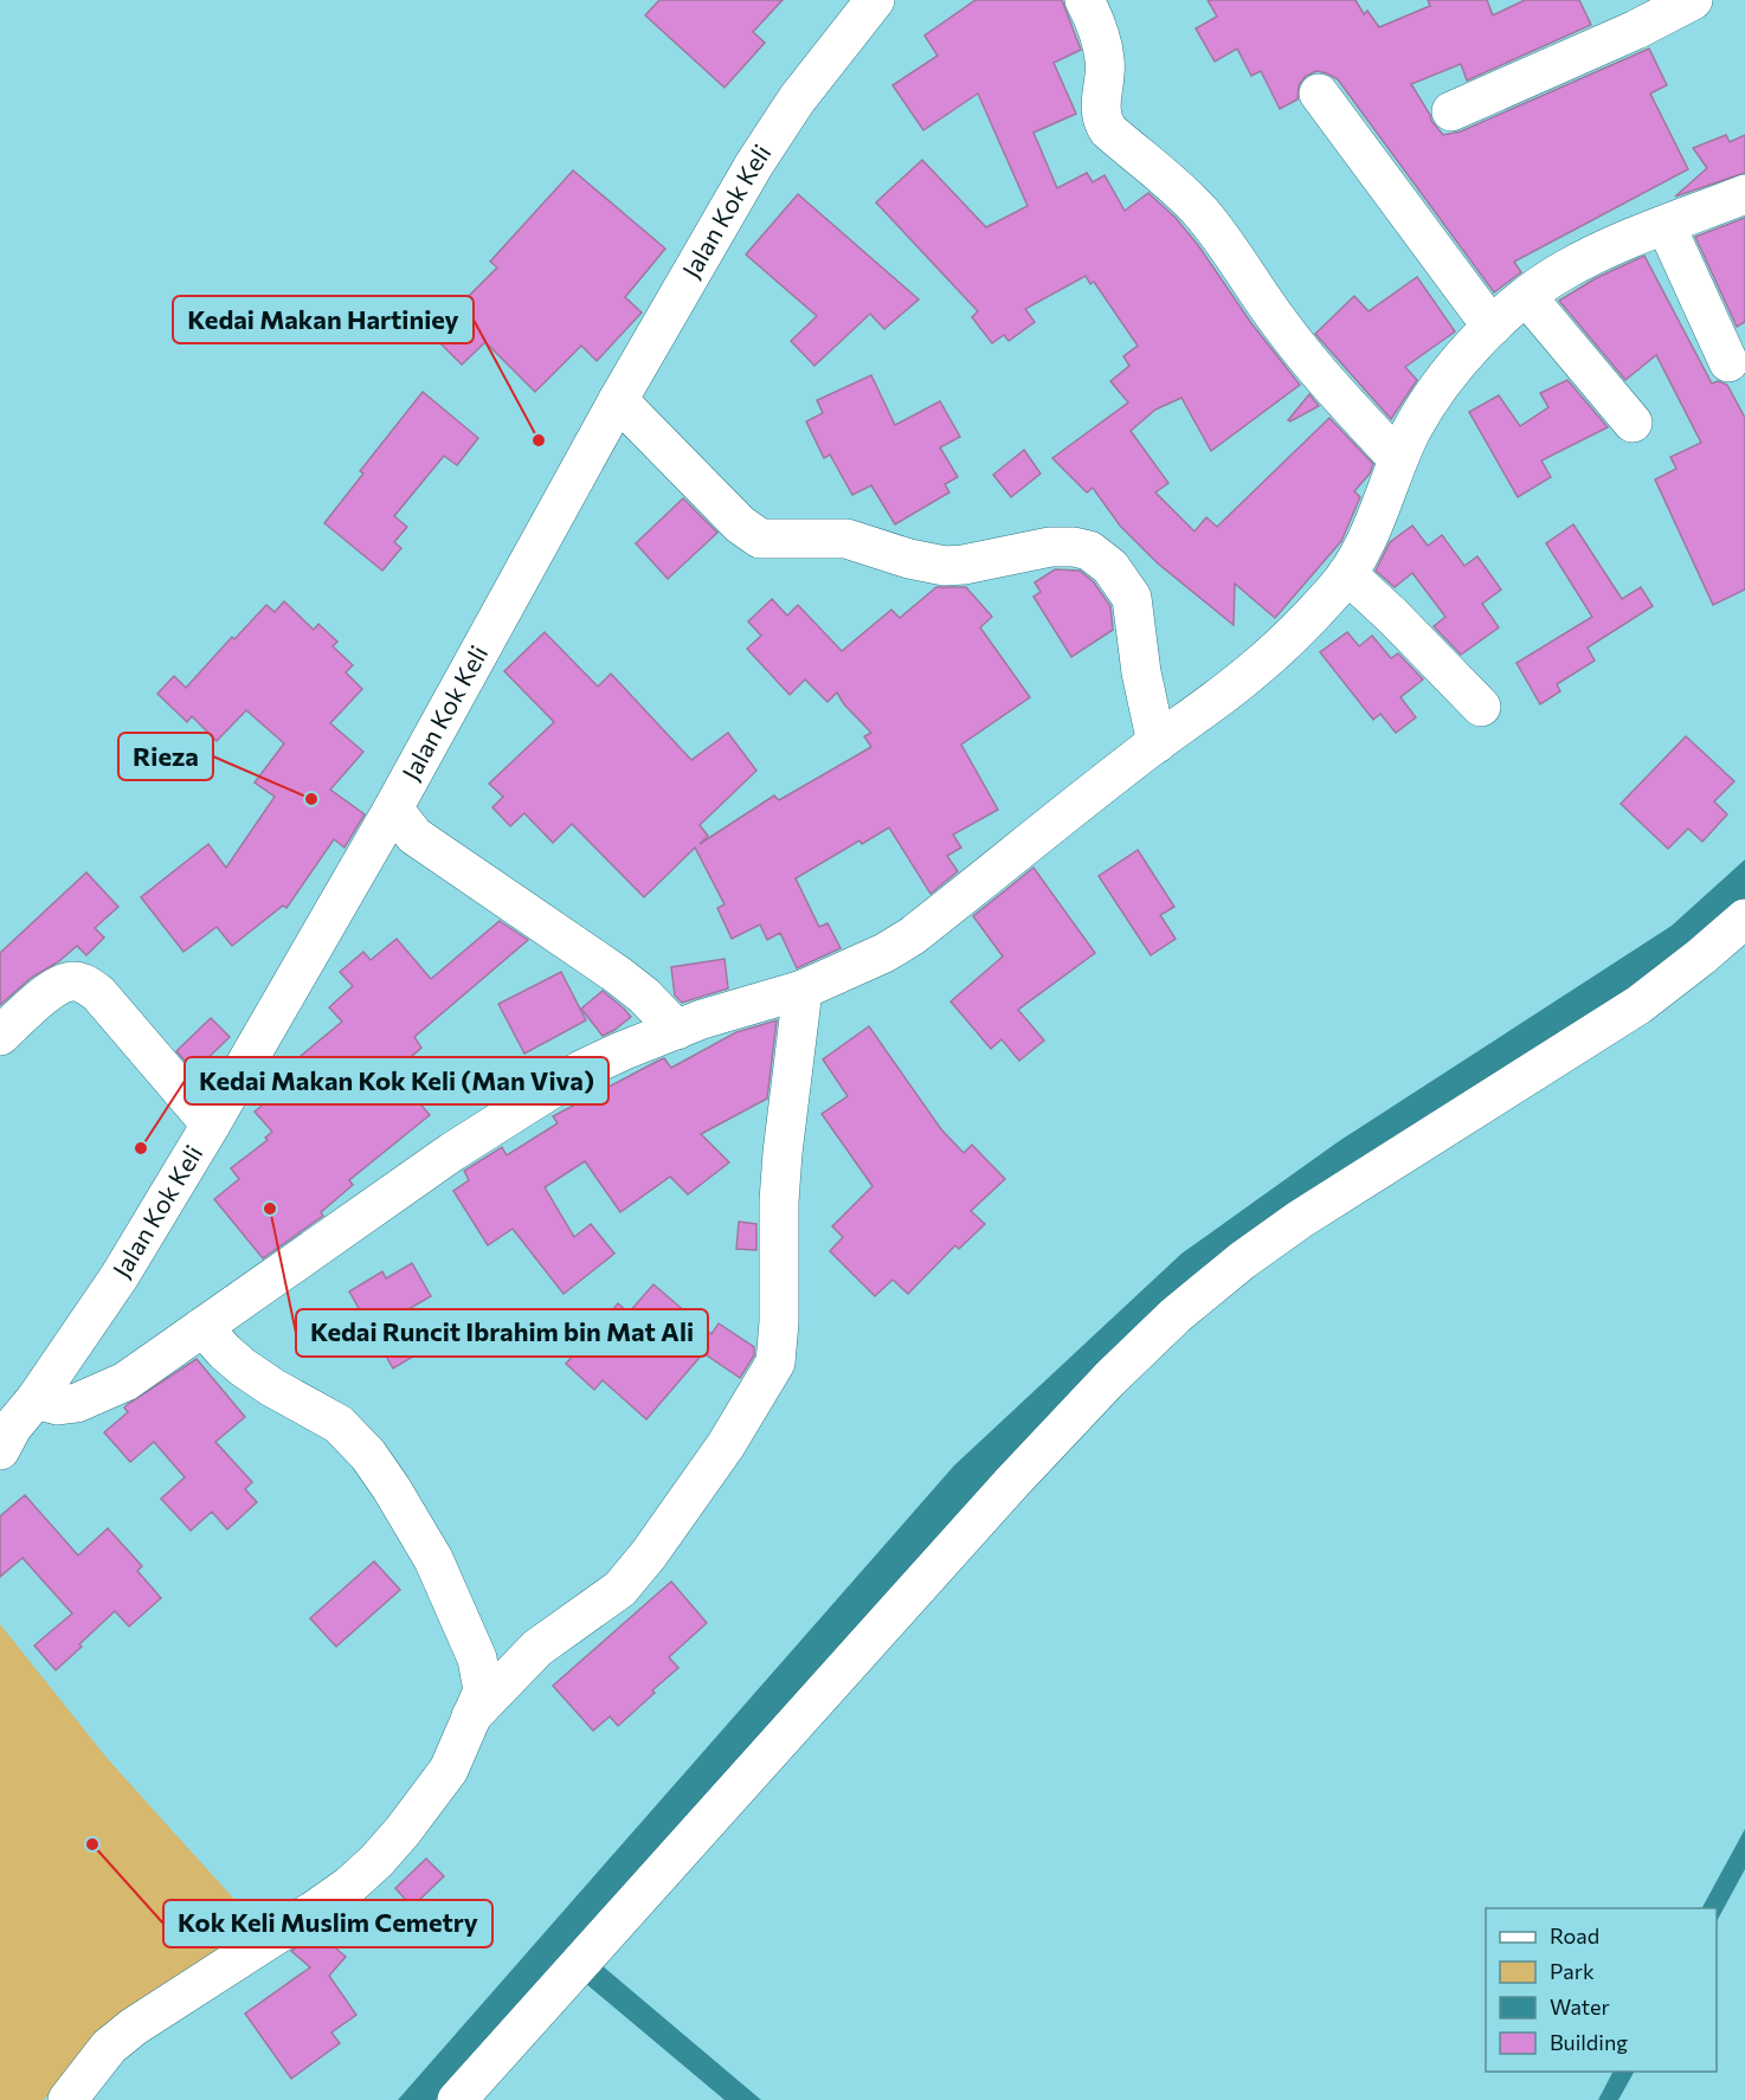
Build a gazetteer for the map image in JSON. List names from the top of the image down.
{
  "streets": {
    "street": ["Jalan Kok Keli"]
  },
  "places": [
    "Kedai Makan Hartiniey",
    "Rieza",
    "Kedai Makan Kok Keli (Man Viva)",
    "Kedai Runcit Ibrahim bin Mat Ali",
    "Kok Keli Muslim Cemetry"
  ],
  "legend": [
    "Road",
    "Park",
    "Water",
    "Building"
  ]
}
